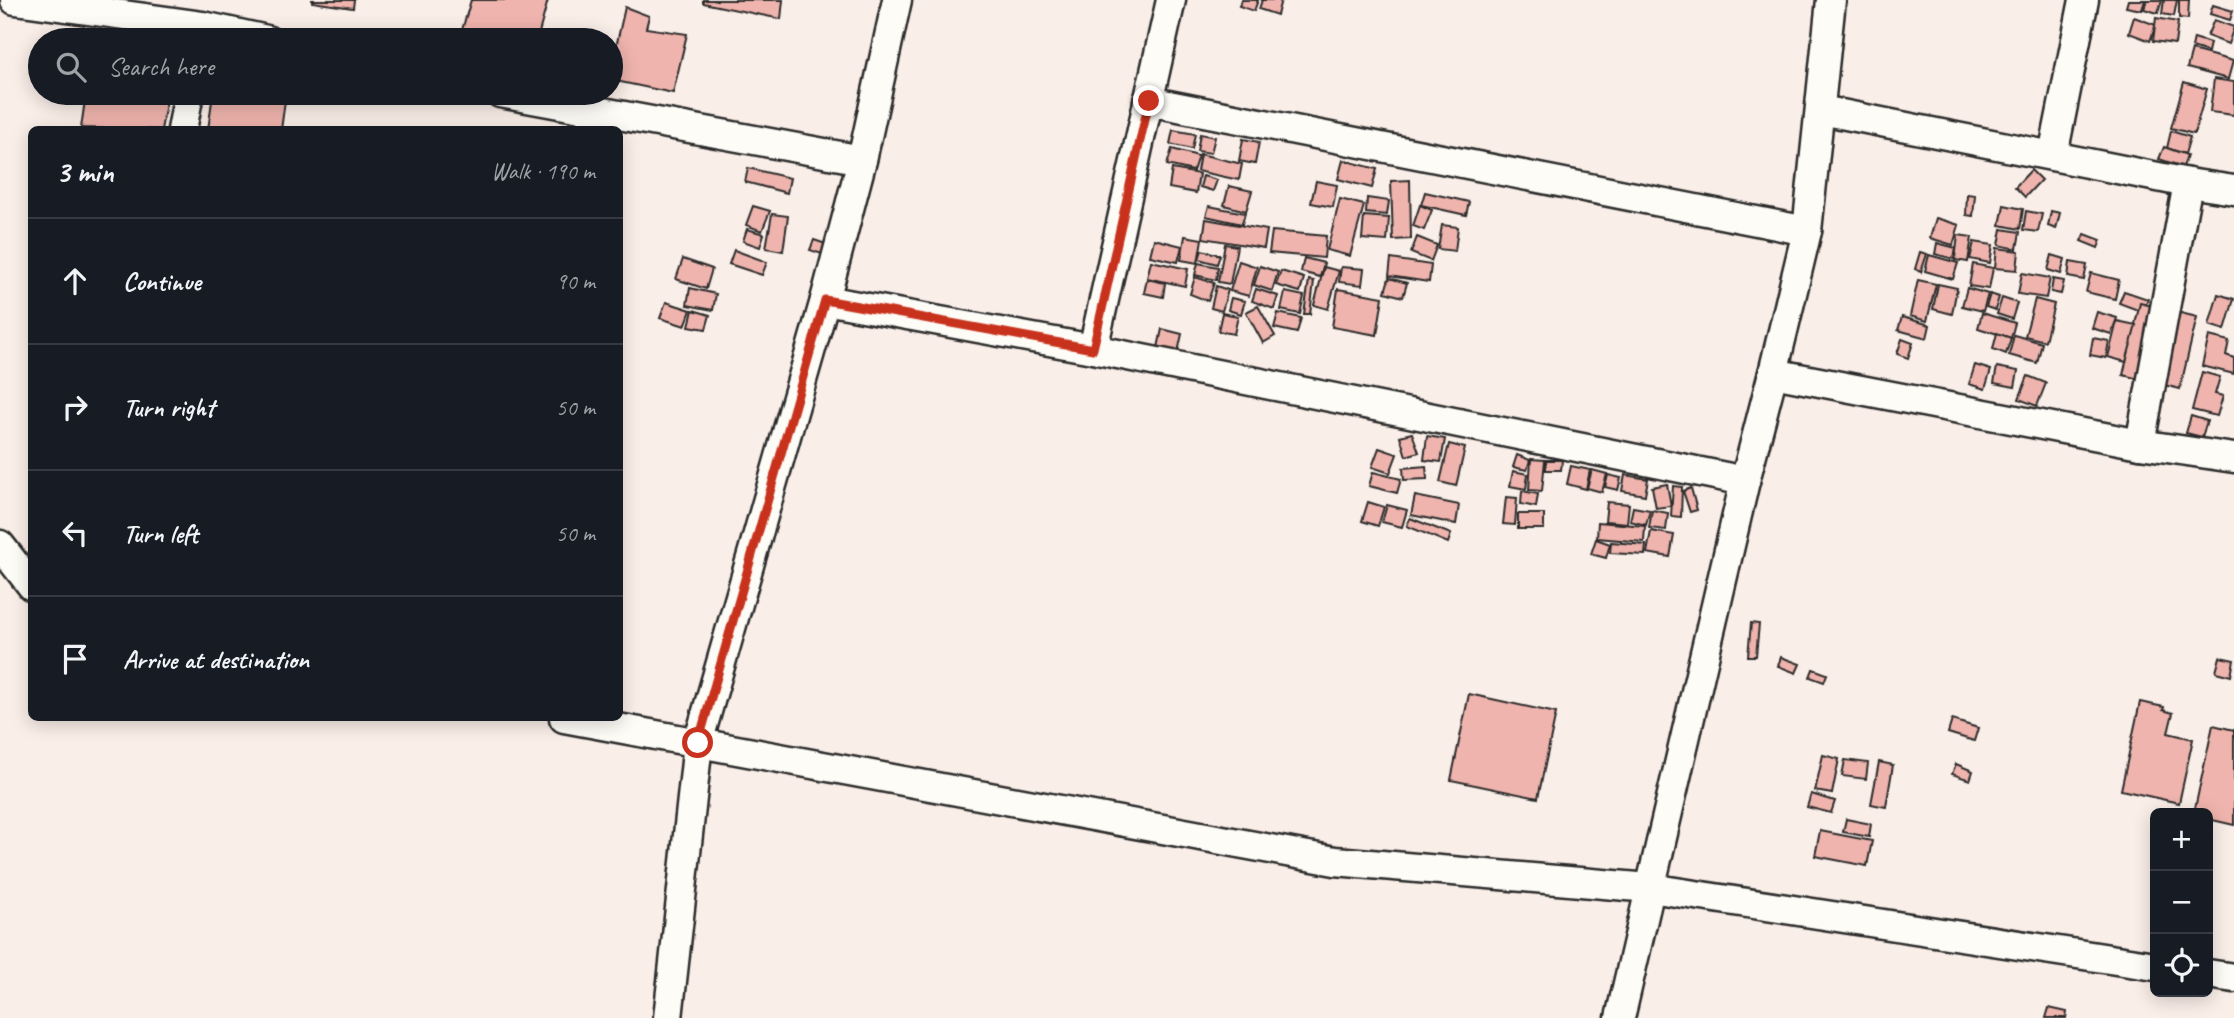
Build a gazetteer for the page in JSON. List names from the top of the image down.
{
  "page": {
    "search": "Search here",
    "heading": ["3 min", "Walk · 190 m"],
    "list": [
      ["Continue", "90 m"],
      ["Turn right", "50 m"],
      ["Turn left", "50 m"],
      "Arrive at destination"
    ],
    "map_buttons": ["+", "−"]
  }
}
